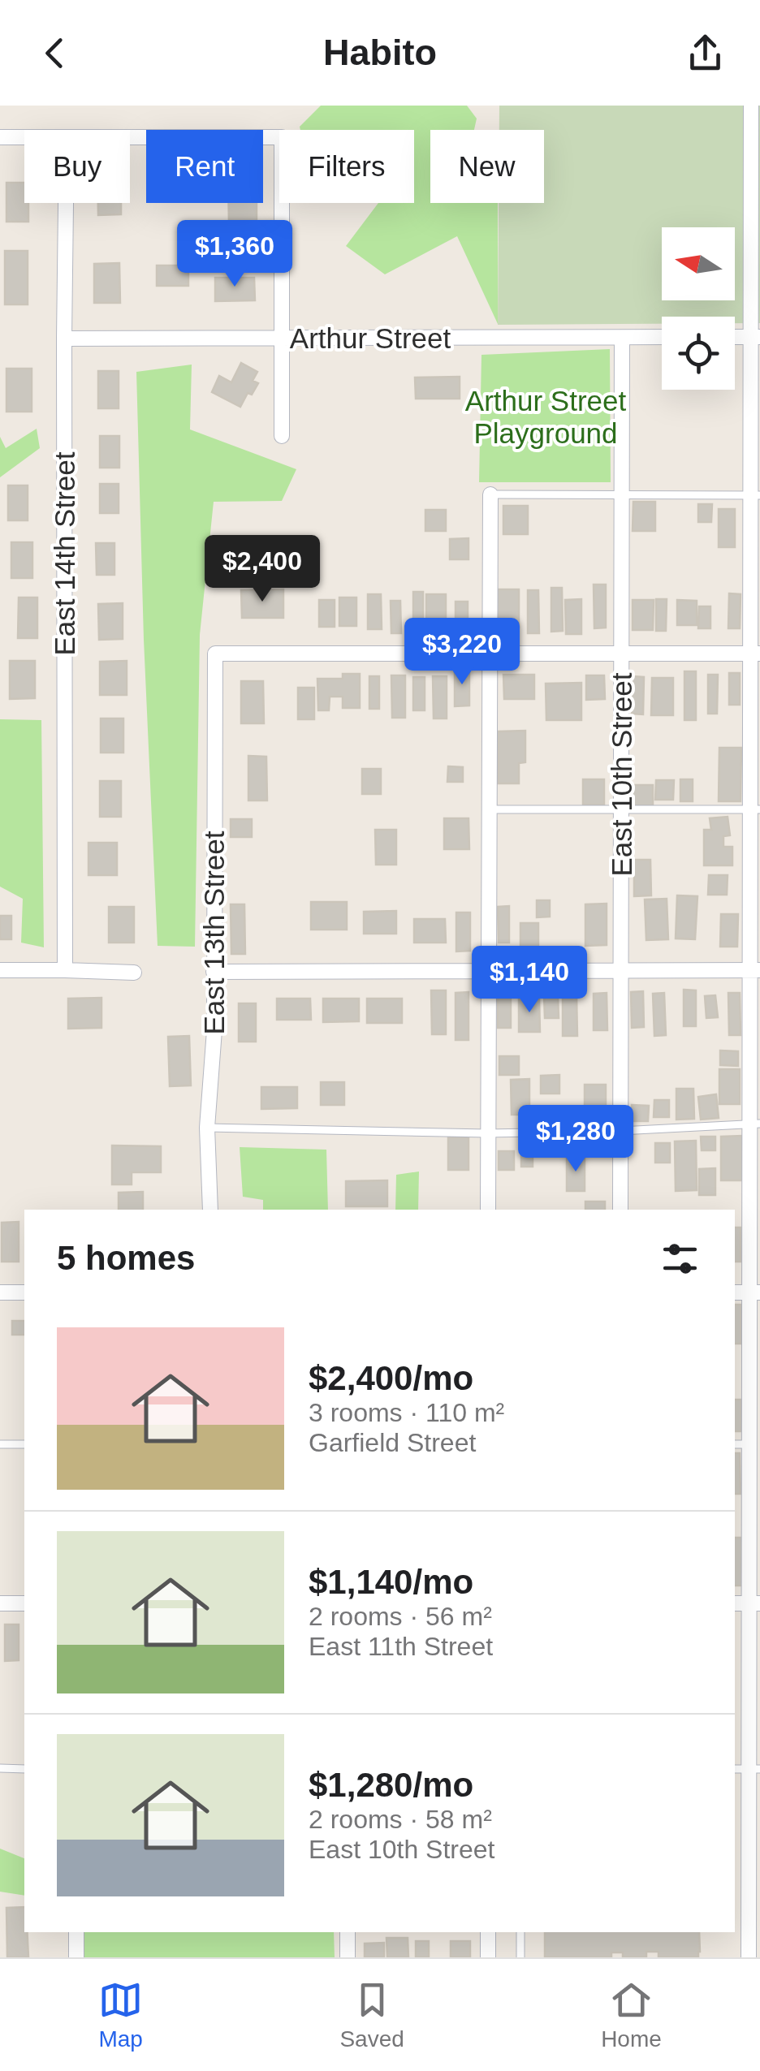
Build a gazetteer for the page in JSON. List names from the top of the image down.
{
  "streets": {
    "street": [
      "Arthur Street",
      "East 14th Street",
      "East 10th Street",
      "East 13th Street"
    ]
  },
  "crossings": [
    ["Arthur Street", "East 14th Street"],
    ["Arthur Street", "East 10th Street"]
  ],
  "parks": ["Arthur Street Playground"],
  "north": "left",
  "page": {
    "header": "Habito",
    "chip": [
      "Buy",
      "Rent",
      "Filters",
      "New"
    ],
    "price": [
      "$1,360",
      "$2,400",
      "$3,220",
      "$1,140",
      "$1,280"
    ],
    "heading": "5 homes",
    "list": [
      {
        "name": "$2,400/mo",
        "note": "3 rooms · 110 m² · Garfield Street"
      },
      {
        "name": "$1,140/mo",
        "note": "2 rooms · 56 m² · East 11th Street"
      },
      {
        "name": "$1,280/mo",
        "note": "2 rooms · 58 m² · East 10th Street"
      }
    ],
    "tabs": ["Map", "Saved", "Home"]
  }
}
